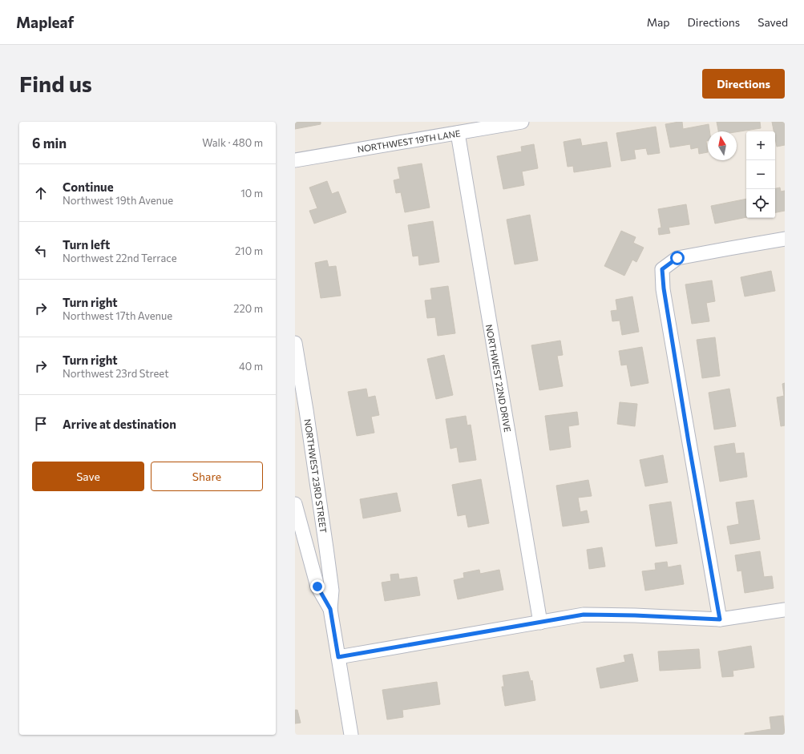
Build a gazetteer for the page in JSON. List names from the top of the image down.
{
  "streets": {
    "street": ["NORTHWEST 19TH LANE", "NORTHWEST 22ND DRIVE", "NORTHWEST 23RD STREET"]
  },
  "crossings": [
    ["NORTHWEST 19TH LANE", "NORTHWEST 22ND DRIVE"]
  ],
  "north": "top",
  "page": {
    "header": "Mapleaf",
    "nav": ["Map", "Directions", "Saved"],
    "buttons": [
      "Directions",
      ["Save", "Share"]
    ],
    "title": "Find us",
    "heading": ["6 min", "Walk · 480 m"],
    "map_buttons": ["+", "−"],
    "list": [
      ["Continue", "Northwest 19th Avenue", "10 m"],
      ["Turn left", "Northwest 22nd Terrace", "210 m"],
      ["Turn right", "Northwest 17th Avenue", "220 m"],
      ["Turn right", "Northwest 23rd Street", "40 m"],
      "Arrive at destination"
    ]
  }
}
